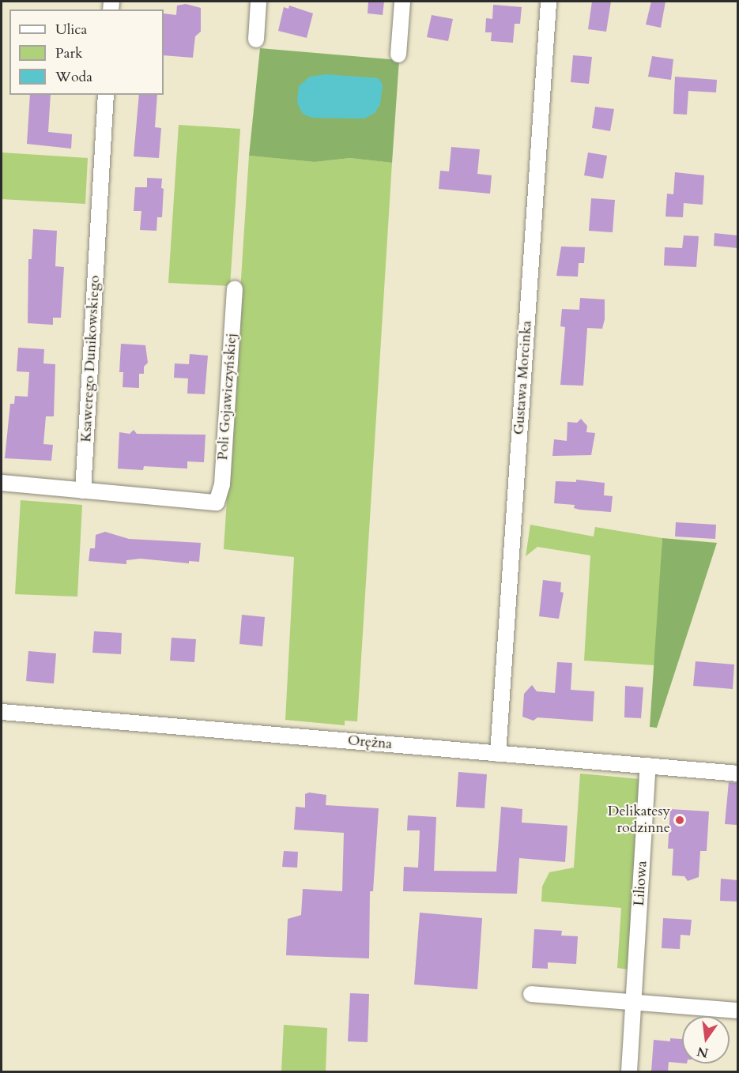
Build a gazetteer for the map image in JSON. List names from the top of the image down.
{
  "streets": {
    "street": [
      "Ksawerego Dunikowskiego",
      "Gustawa Morcinka",
      "Poli Gojawiczyńskiej",
      "Orężna",
      "Liliowa"
    ]
  },
  "crossings": [
    ["Ksawerego Dunikowskiego", "Poli Gojawiczyńskiej"],
    ["Gustawa Morcinka", "Orężna"],
    ["Orężna", "Liliowa"]
  ],
  "places": ["Delikatesy rodzinne"],
  "legend": ["Ulica", "Park", "Woda"],
  "north": "bottom"
}
